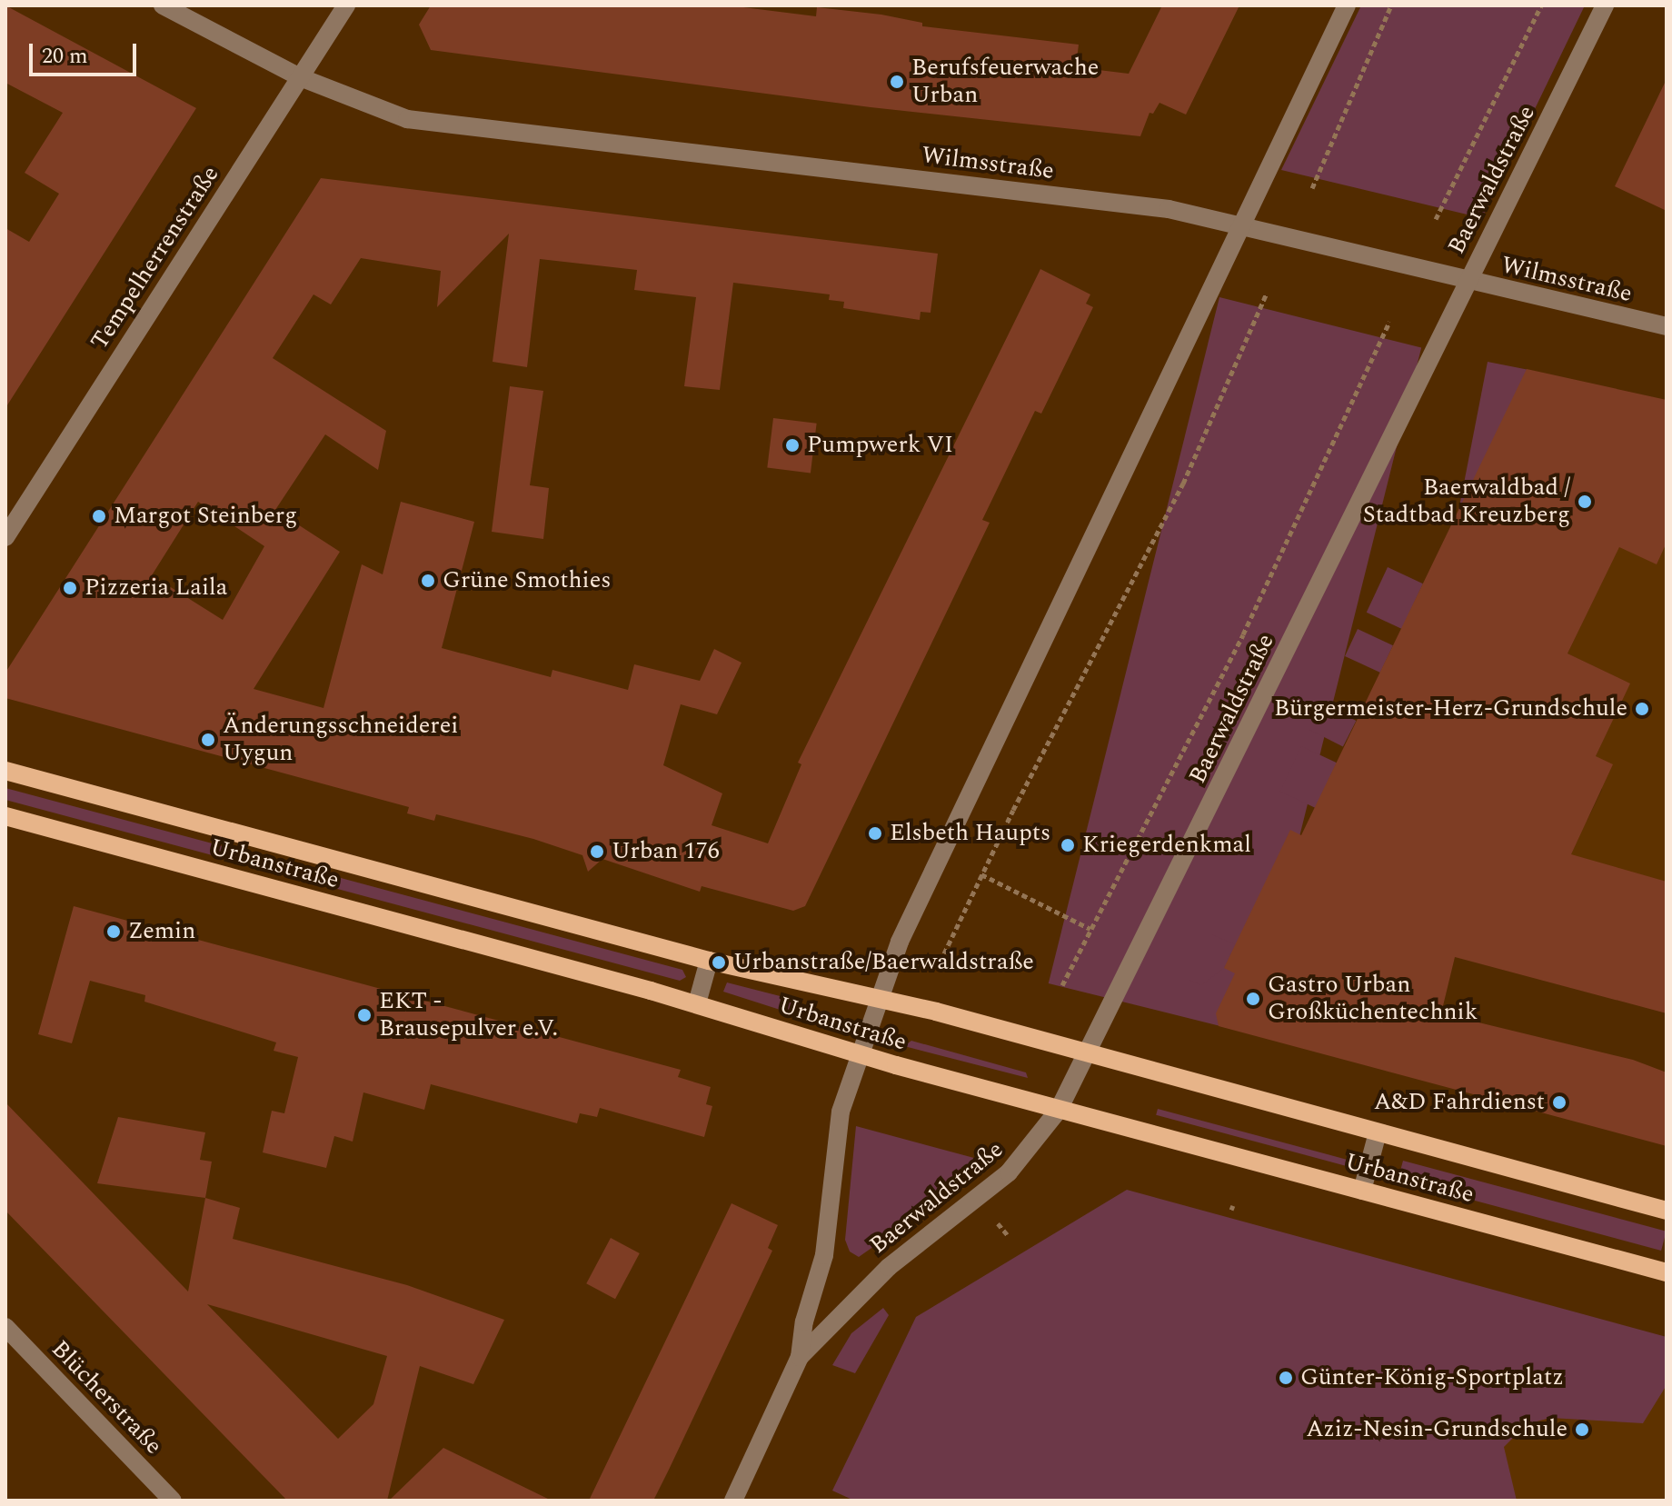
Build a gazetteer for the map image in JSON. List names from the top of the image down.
{
  "streets": {
    "main road": ["Urbanstraße"],
    "street": [
      "Wilmsstraße",
      "Baerwaldstraße",
      "Tempelherrenstraße",
      "Blücherstraße"
    ]
  },
  "crossings": [
    ["Wilmsstraße", "Baerwaldstraße"],
    ["Wilmsstraße", "Tempelherrenstraße"],
    ["Baerwaldstraße", "Urbanstraße"]
  ],
  "places": [
    "Berufsfeuerwache Urban",
    "Pumpwerk VI",
    "Baerwaldbad / Stadtbad Kreuzberg",
    "Margot Steinberg",
    "Grüne Smothies",
    "Pizzeria Laila",
    "Bürgermeister-Herz-Grundschule",
    "Änderungsschneiderei Uygun",
    "Elsbeth Haupts",
    "Kriegerdenkmal",
    "Urban 176",
    "Zemin",
    "Urbanstraße/Baerwaldstraße",
    "Gastro Urban Großküchentechnik",
    "EKT - Brausepulver e.V.",
    "A&D Fahrdienst",
    "Günter-König-Sportplatz",
    "Aziz-Nesin-Grundschule"
  ],
  "scale_bar": "20 m"
}
